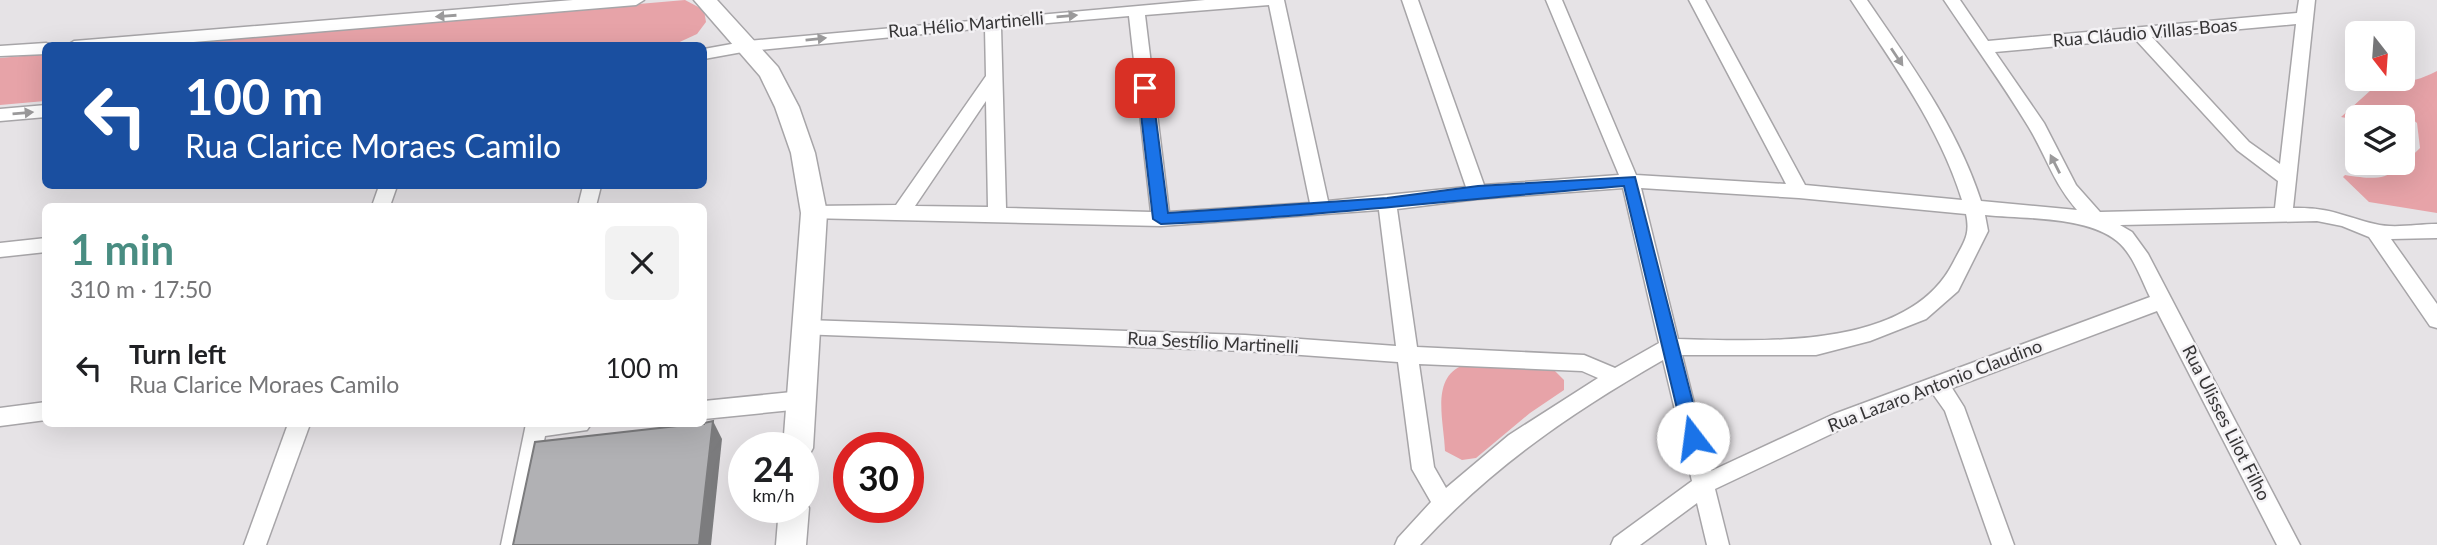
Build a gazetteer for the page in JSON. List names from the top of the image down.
{
  "streets": {
    "street": [
      "Rua Hélio Martinelli",
      "Rua Cláudio Villas-Boas",
      "Rua Sestílio Martinelli",
      "Rua Lazaro Antonio Claudino",
      "Rua Ulisses Lilot Filho"
    ]
  },
  "crossings": [
    ["Rua Lazaro Antonio Claudino", "Rua Ulisses Lilot Filho"]
  ],
  "one_way": ["Rua Hélio Martinelli"],
  "north": "bottom",
  "page": {
    "turn": ["100 m", "Rua Clarice Moraes Camilo"],
    "heading": ["1 min", "310 m · 17:50"],
    "list": [
      {
        "name": "Turn left",
        "note": "Rua Clarice Moraes Camilo",
        "value": "100 m"
      }
    ],
    "speed": "24 km/h",
    "limit": "30"
  }
}
